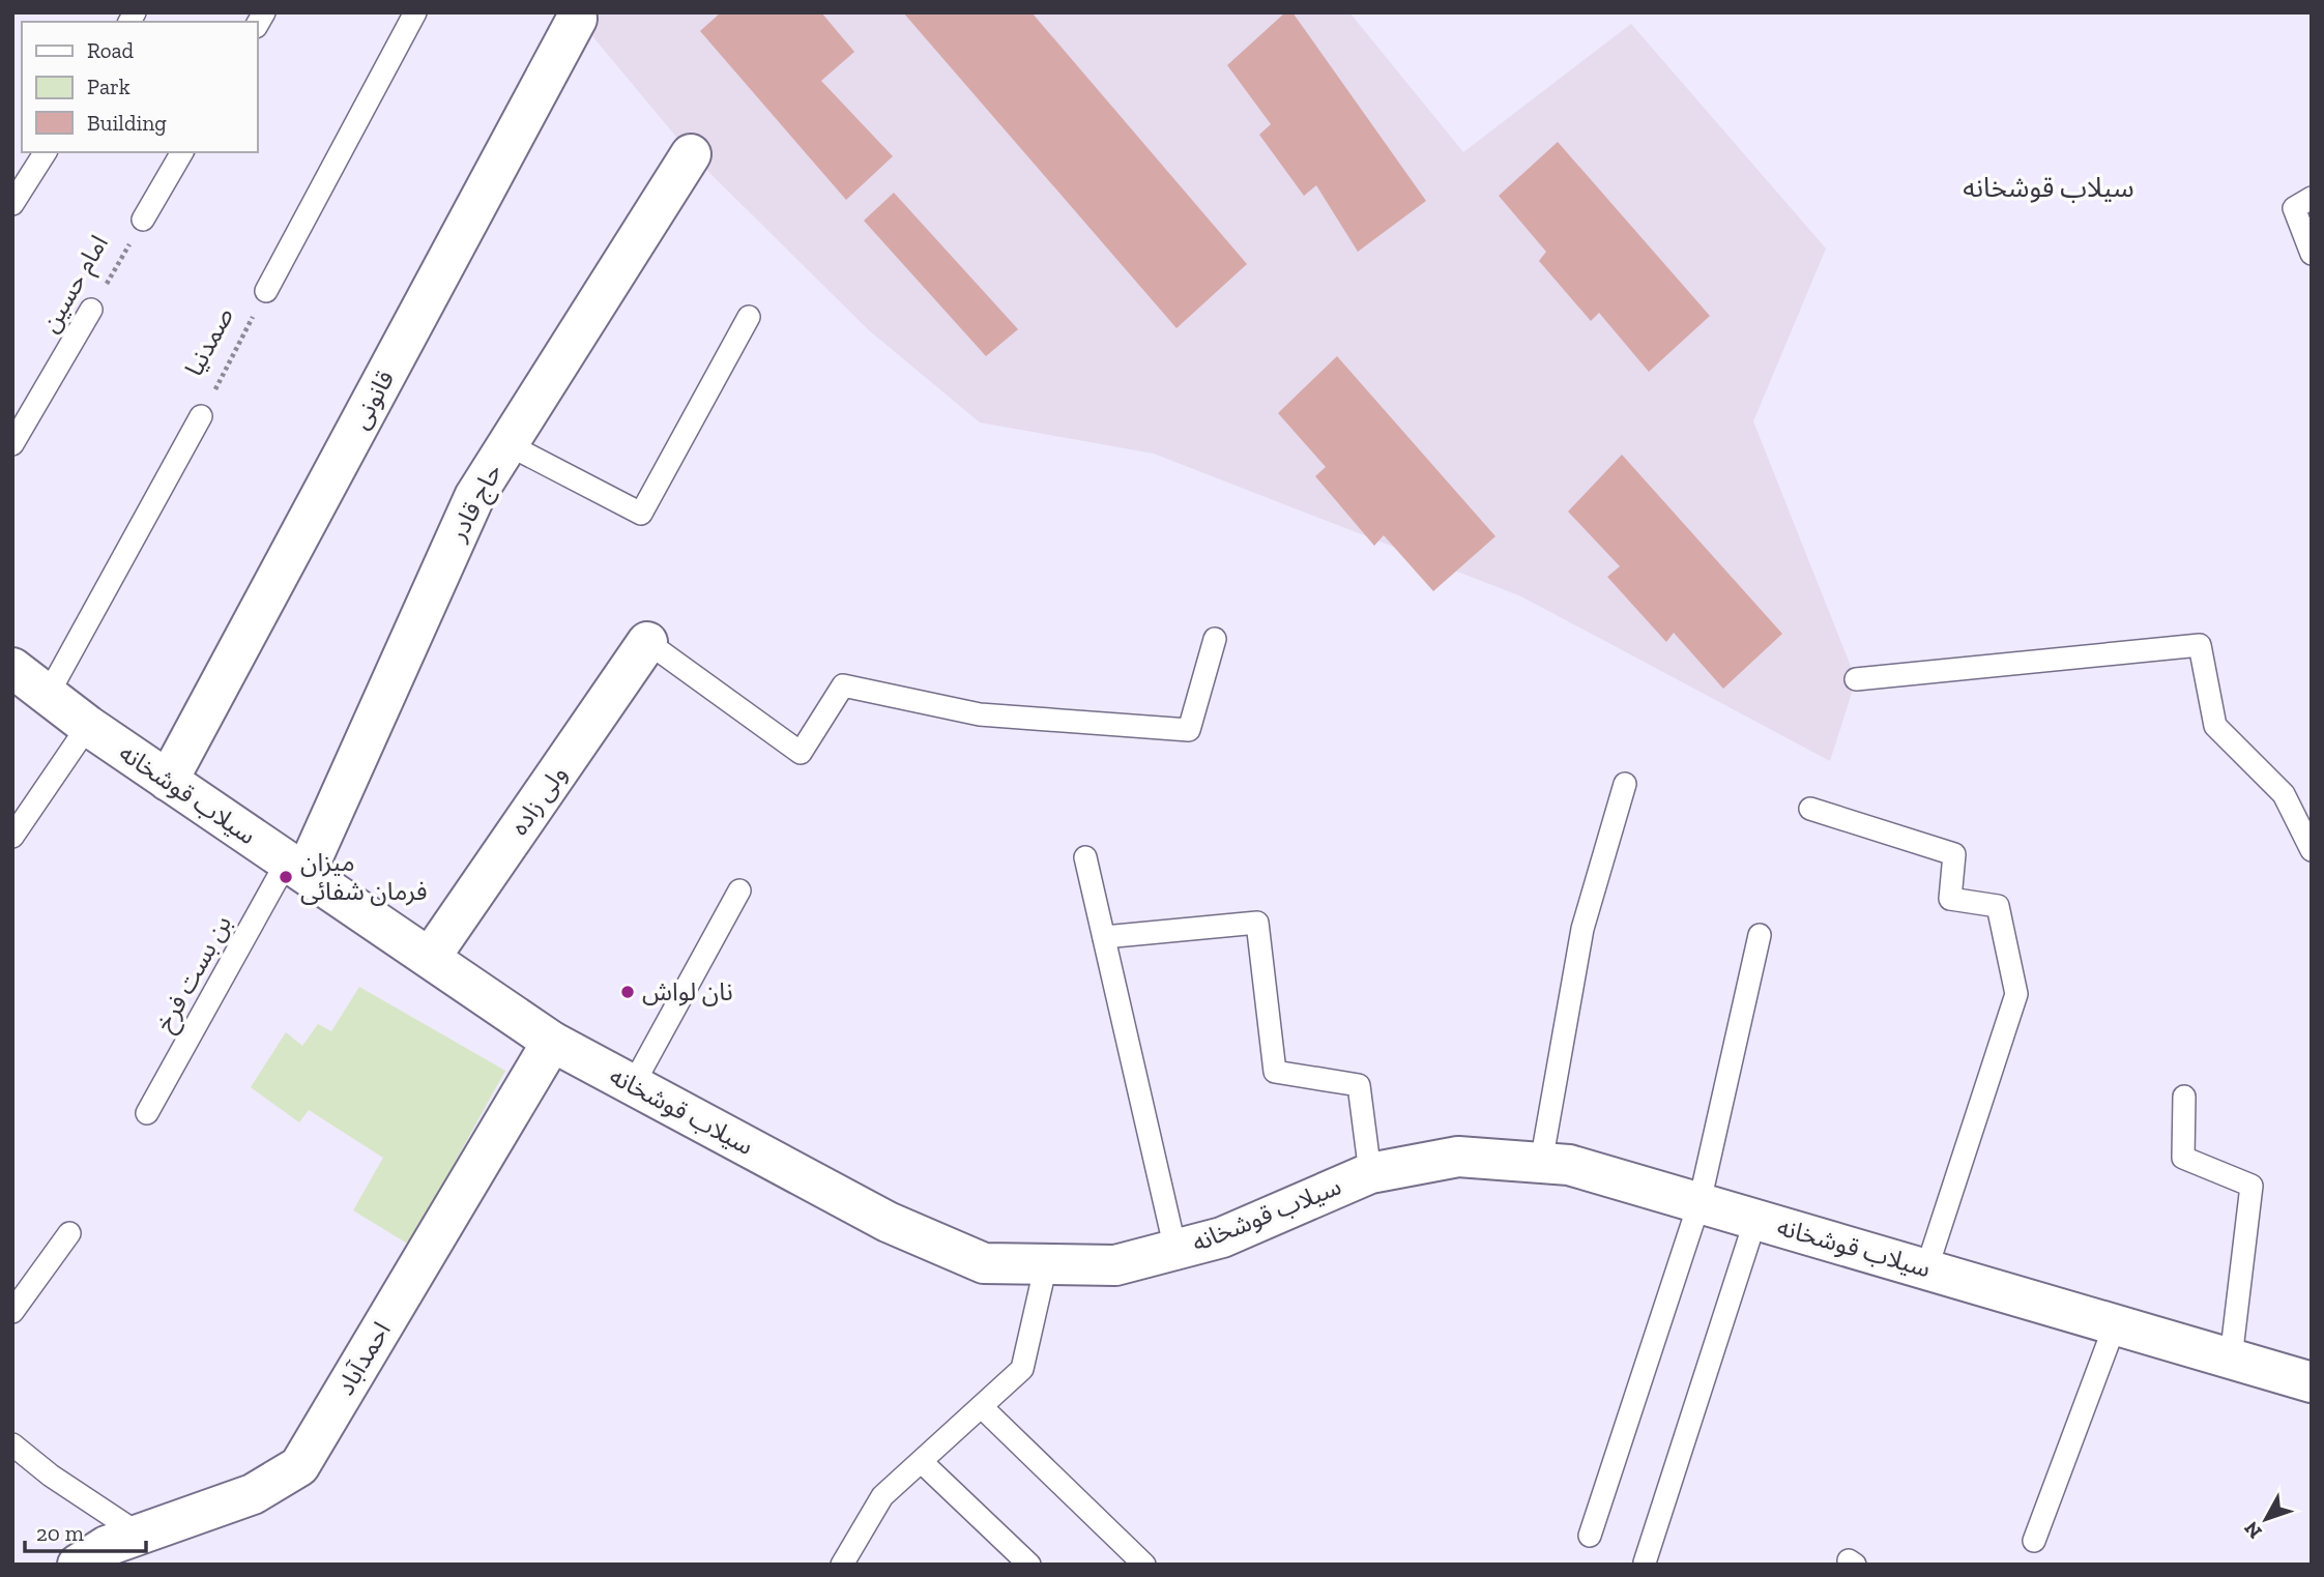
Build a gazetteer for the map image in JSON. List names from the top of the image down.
{
  "streets": {
    "street": [
      "قانونی",
      "حاج قادر",
      "سیلاب قوشخانه",
      "ولی زاده",
      "احمدآباد"
    ],
    "lane": ["امام حسین", "صمدنیا", "بن بست فرخ"]
  },
  "crossings": [
    ["صمدنیا", "سیلاب قوشخانه"],
    ["قانونی", "سیلاب قوشخانه"],
    ["حاج قادر", "سیلاب قوشخانه"],
    ["حاج قادر", "بن بست فرخ"],
    ["سیلاب قوشخانه", "ولی زاده"],
    ["سیلاب قوشخانه", "بن بست فرخ"],
    ["سیلاب قوشخانه", "احمدآباد"]
  ],
  "districts": ["سیلاب قوشخانه"],
  "places": ["میزان فرمان شفائی", "نان لواش"],
  "legend": ["Road", "Park", "Building"],
  "scale_bar": "20 m",
  "north": "bottom left"
}
